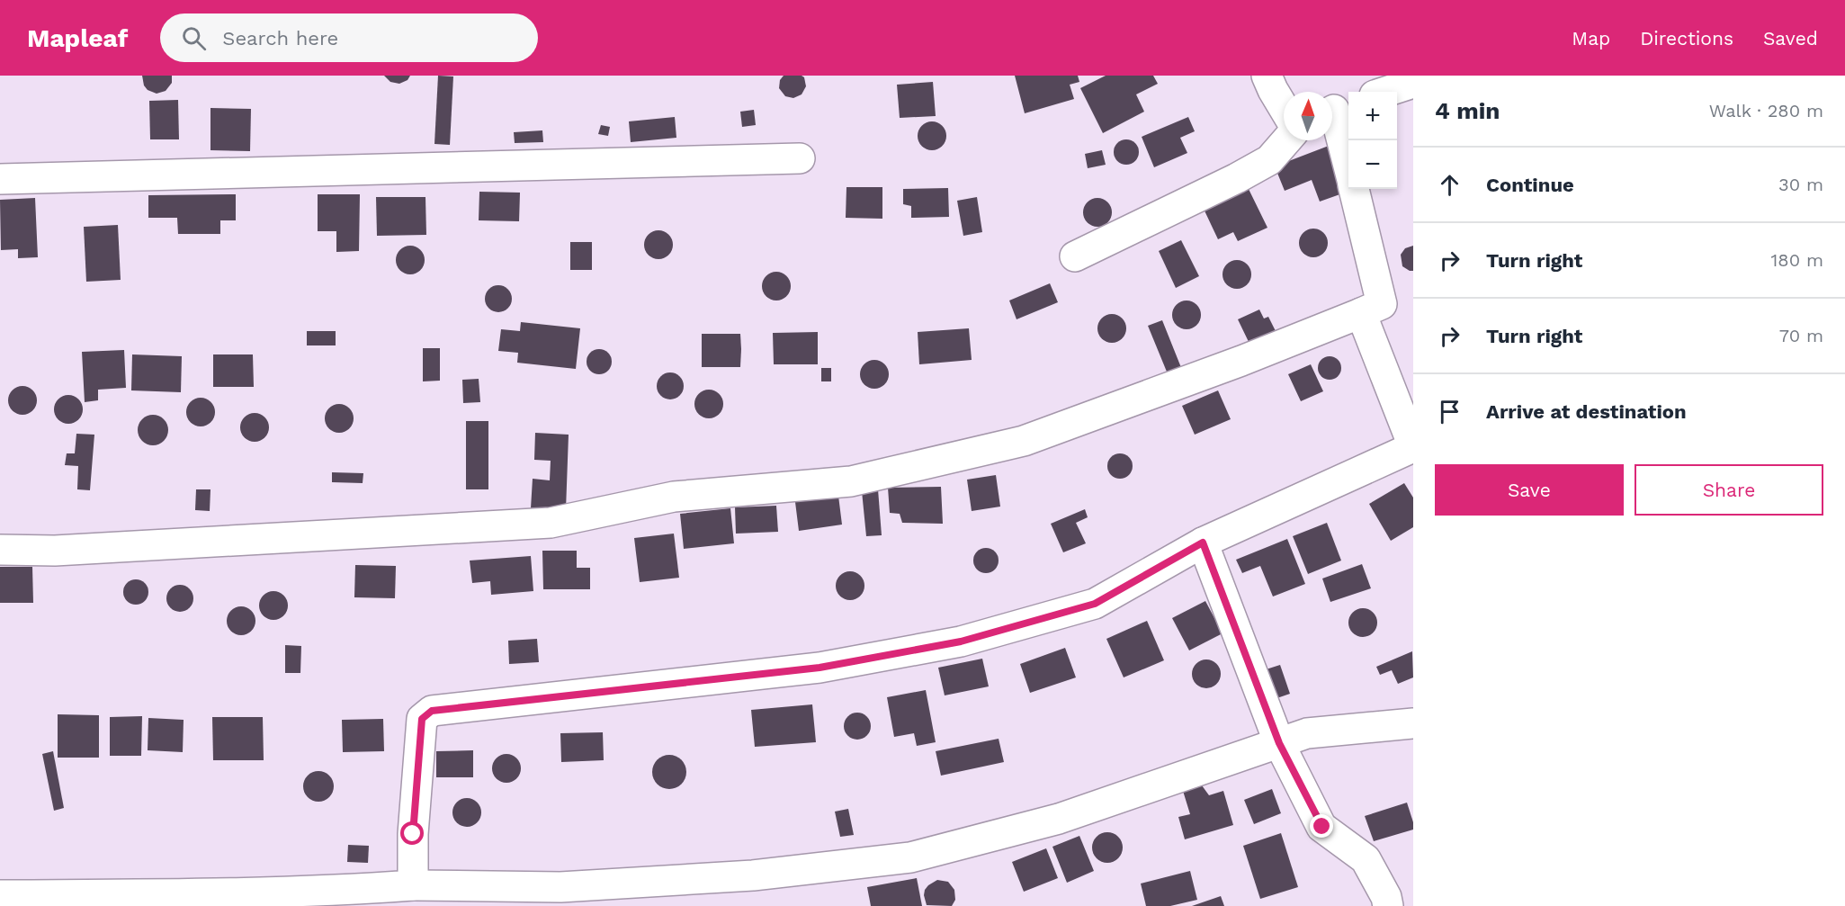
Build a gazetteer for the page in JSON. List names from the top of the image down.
{
  "north": "top",
  "page": {
    "header": "Mapleaf",
    "search": "Search here",
    "nav": ["Map", "Directions", "Saved"],
    "heading": ["4 min", "Walk · 280 m"],
    "map_buttons": ["+", "−"],
    "list": [
      ["Continue", "30 m"],
      ["Turn right", "180 m"],
      ["Turn right", "70 m"],
      "Arrive at destination"
    ],
    "buttons": ["Save", "Share"]
  }
}
